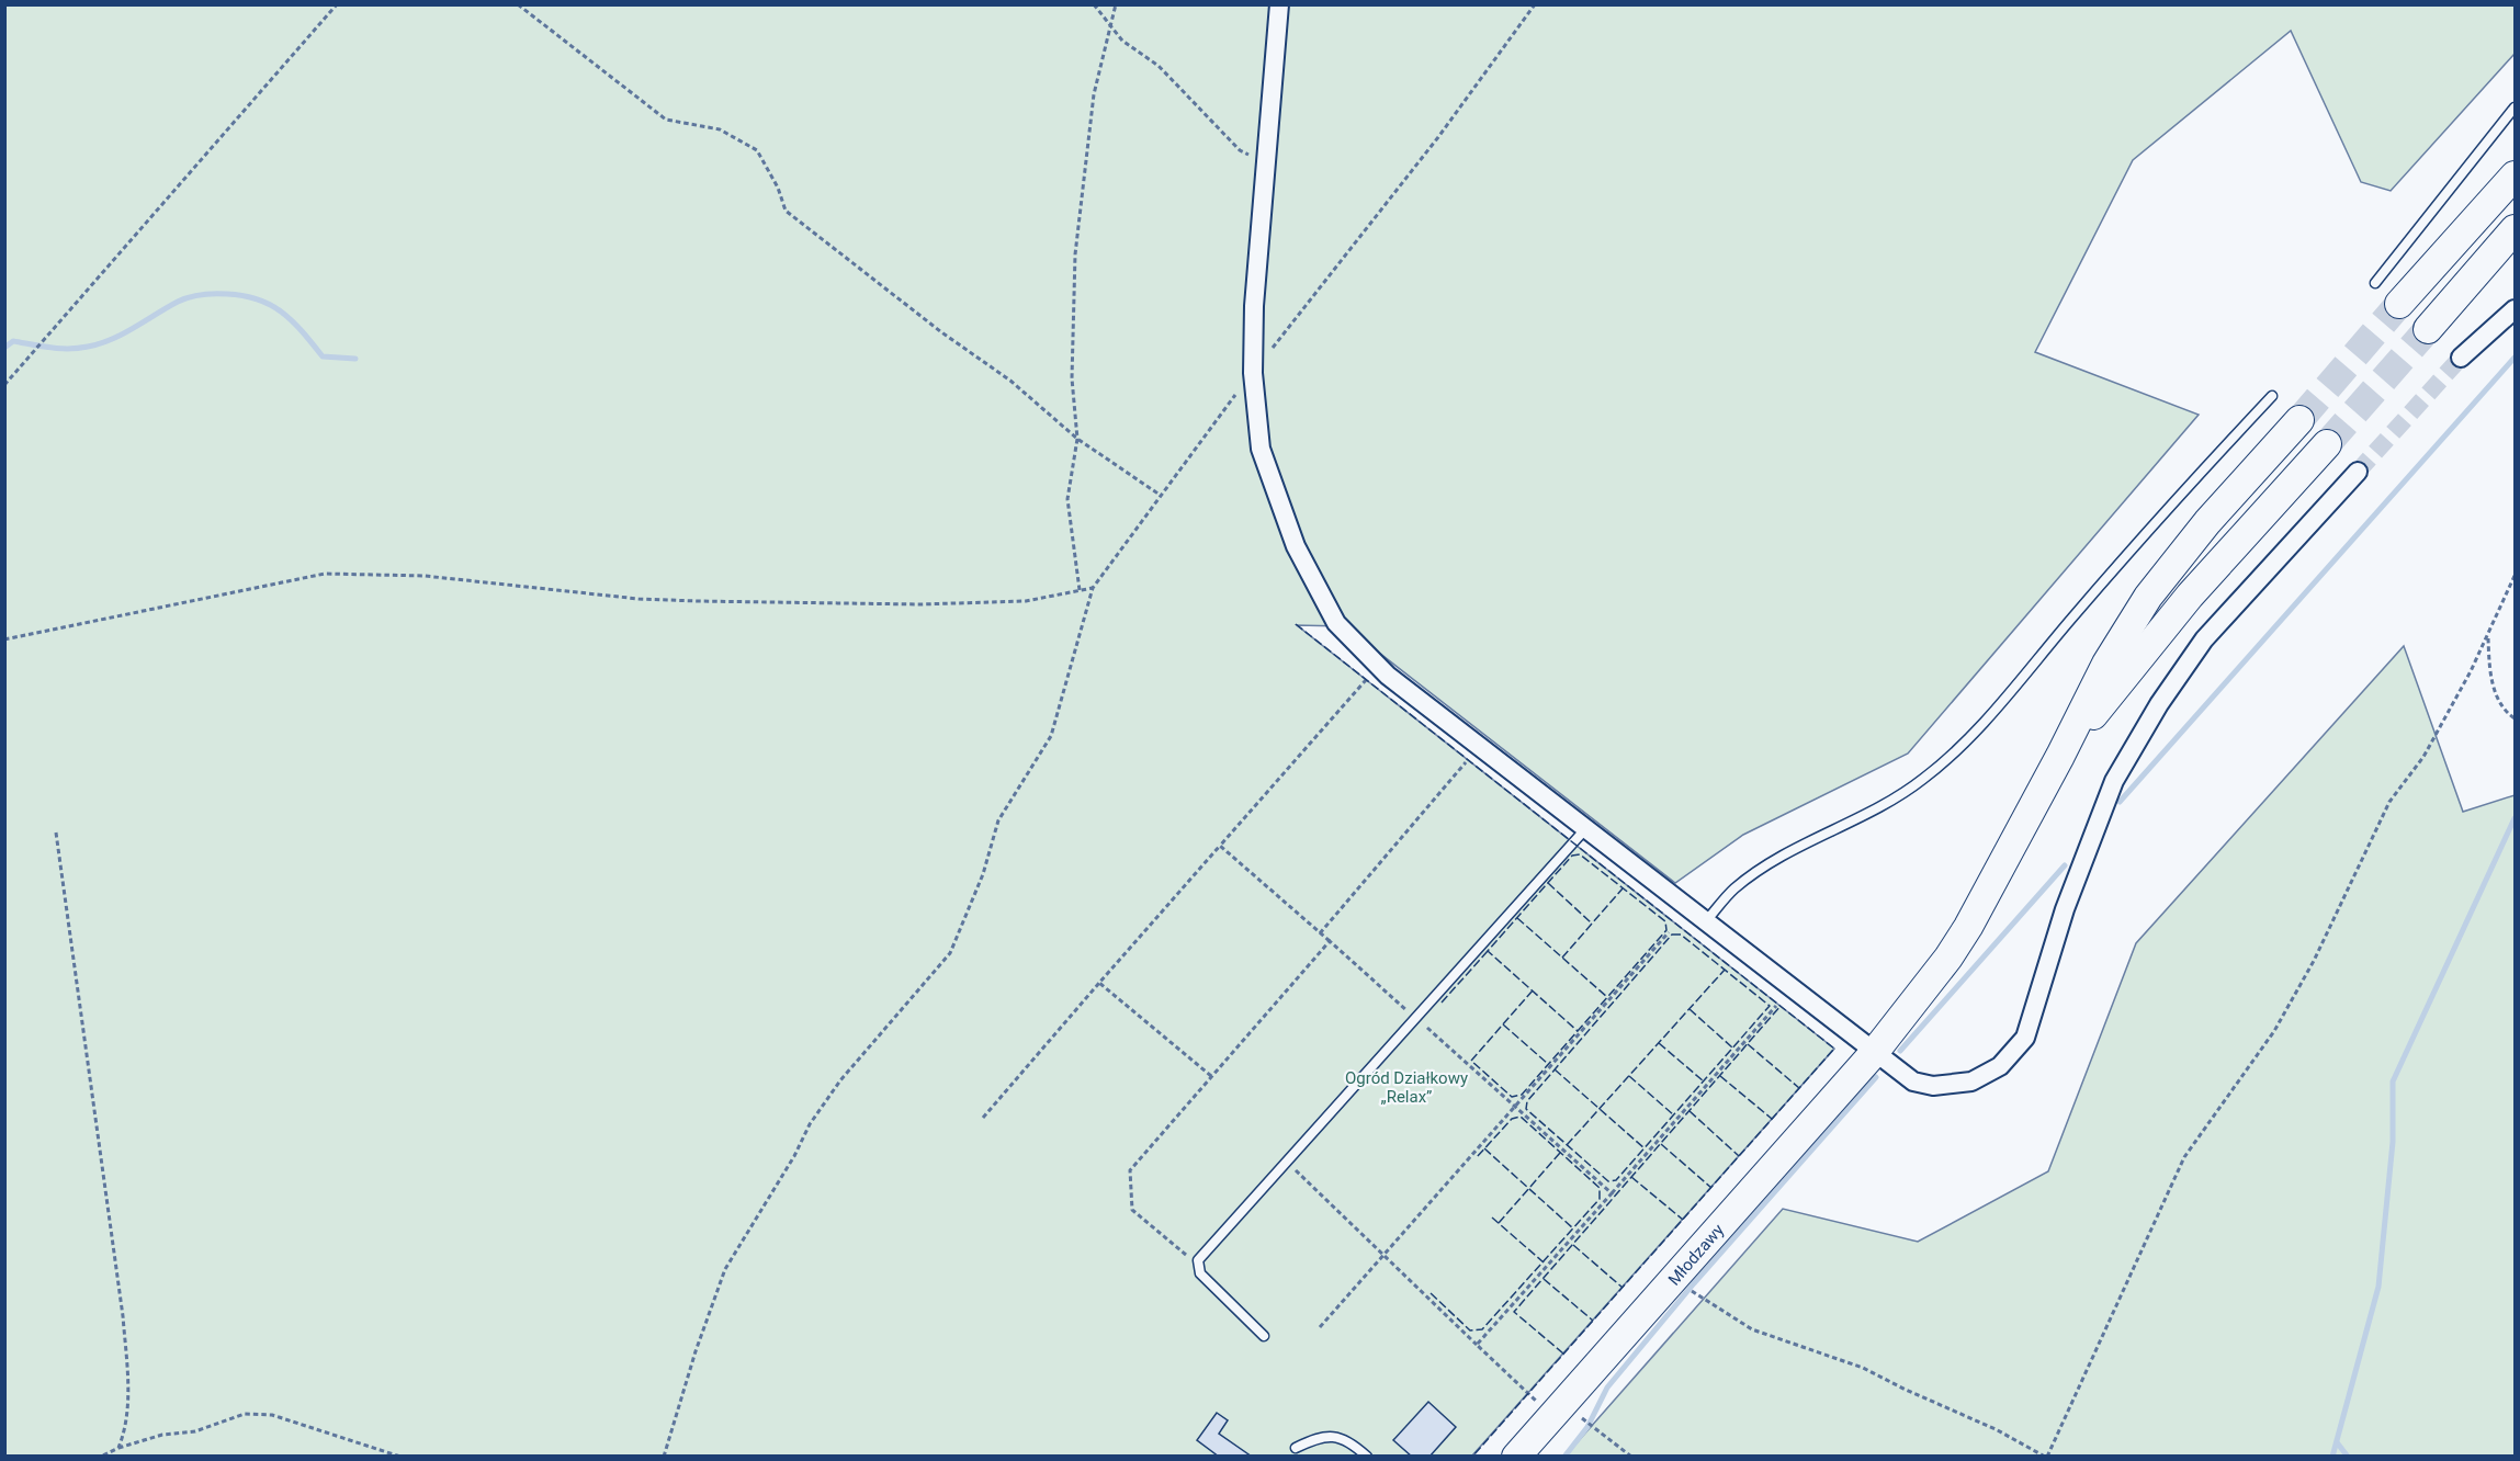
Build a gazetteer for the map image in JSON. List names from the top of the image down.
{
  "streets": {
    "main road": ["Młodzawy"]
  },
  "parks": ["Ogród Działkowy „Relax”"]
}
